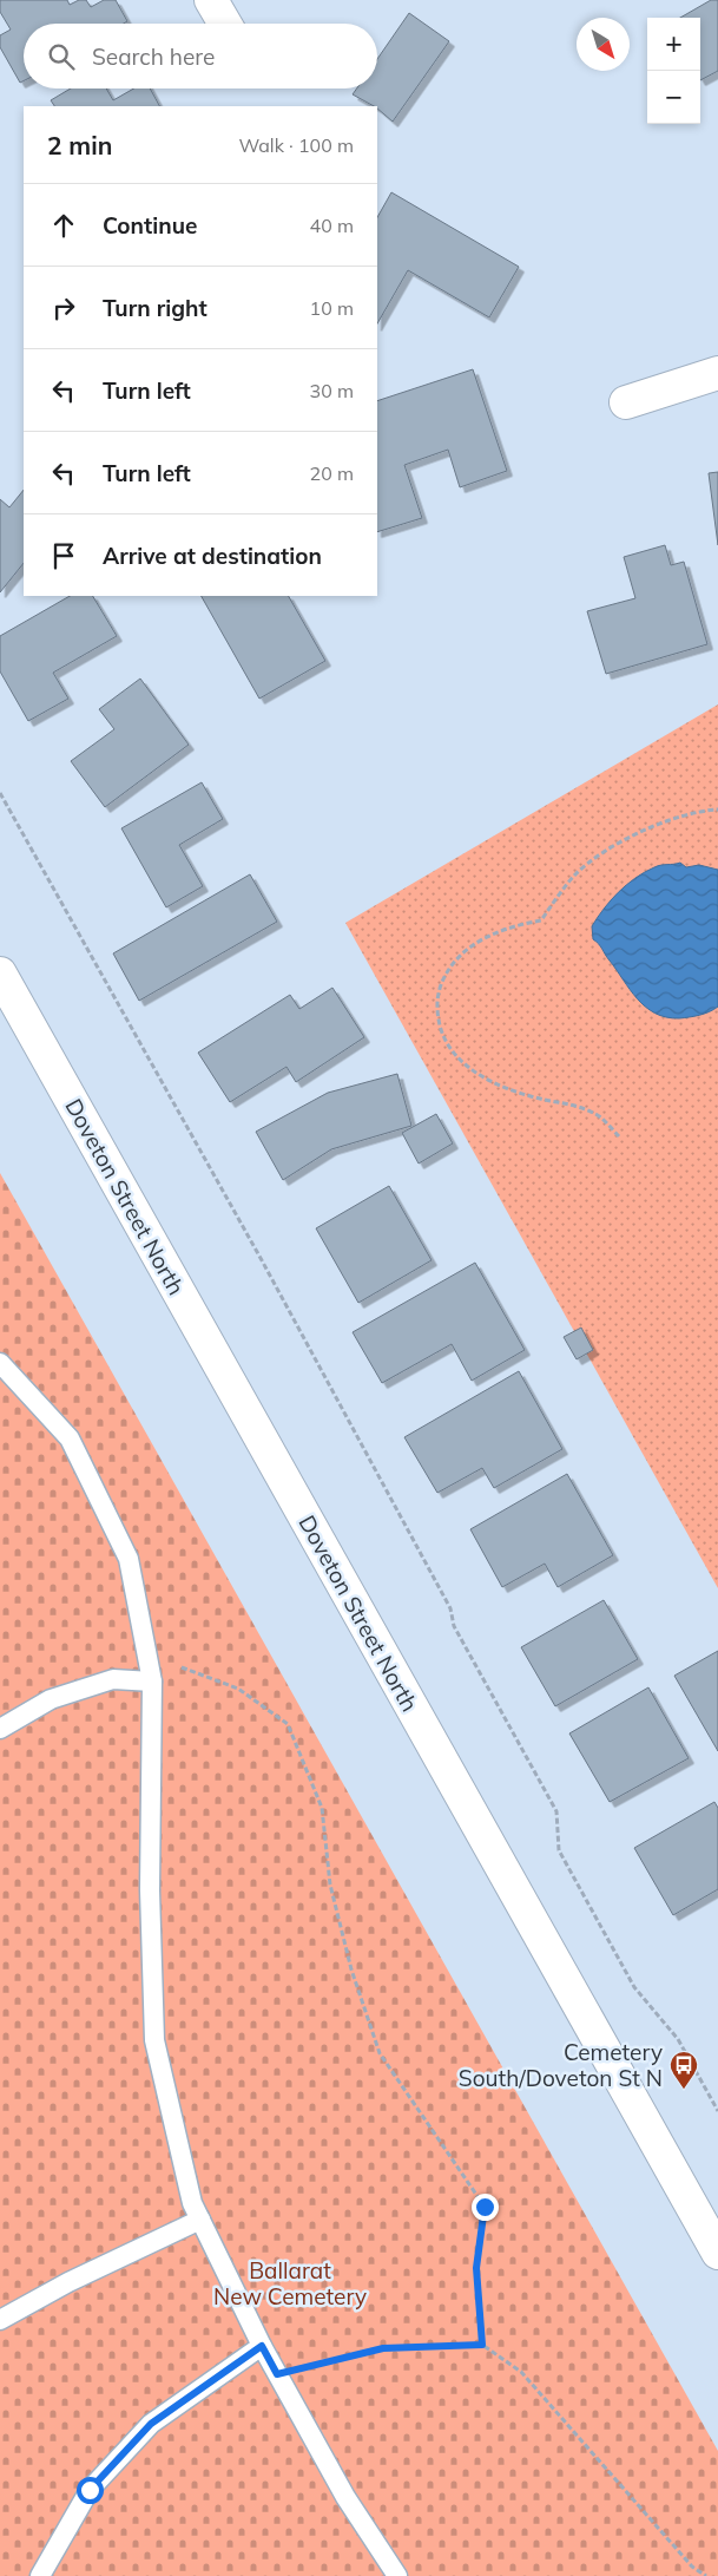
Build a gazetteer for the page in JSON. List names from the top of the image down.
{
  "streets": {
    "street": ["Doveton Street North"]
  },
  "parks": ["Ballarat New Cemetery"],
  "places": {
    "bus stop": ["Cemetery South/Doveton St N"]
  },
  "north": "bottom right",
  "page": {
    "map_buttons": ["+", "−"],
    "search": "Search here",
    "heading": ["2 min", "Walk · 100 m"],
    "list": [
      ["Continue", "40 m"],
      ["Turn right", "10 m"],
      ["Turn left", "30 m"],
      ["Turn left", "20 m"],
      "Arrive at destination"
    ]
  }
}
